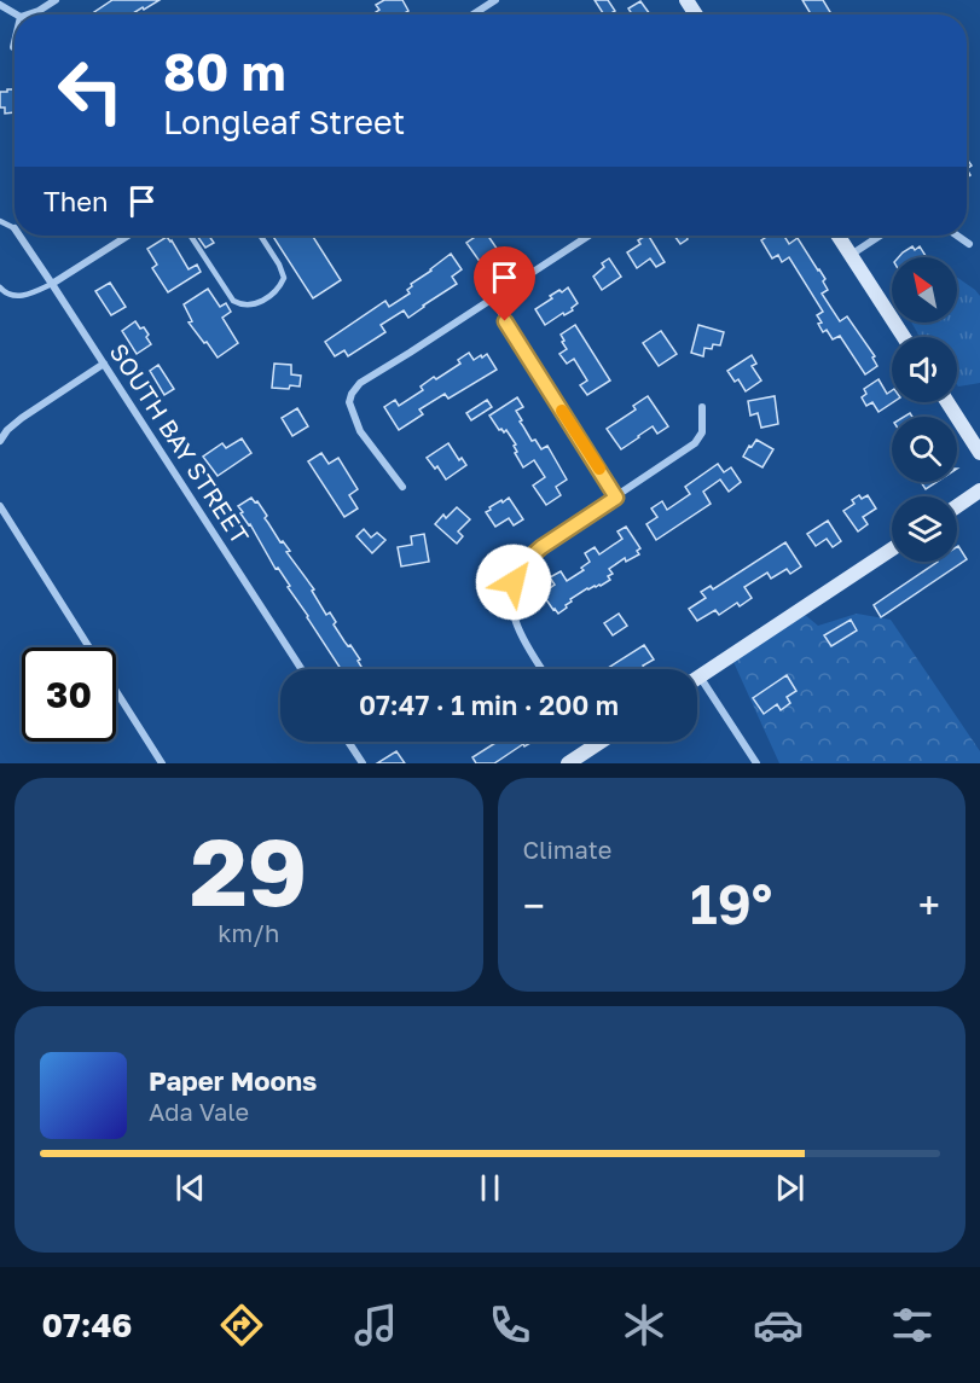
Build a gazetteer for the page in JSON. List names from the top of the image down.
{
  "streets": {
    "street": ["SOUTH BAY STREET"]
  },
  "north": "top left",
  "page": {
    "turn": ["80 m", "Longleaf Street"],
    "then": "Then",
    "limit": "30",
    "trip": "07:47 · 1 min · 200 m",
    "tile": [
      ["29", "km/h"],
      "Climate"
    ],
    "heat": ["−", "19°", "+"],
    "song": ["Paper Moons", "Ada Vale"],
    "tabs": "07:46"
  }
}
